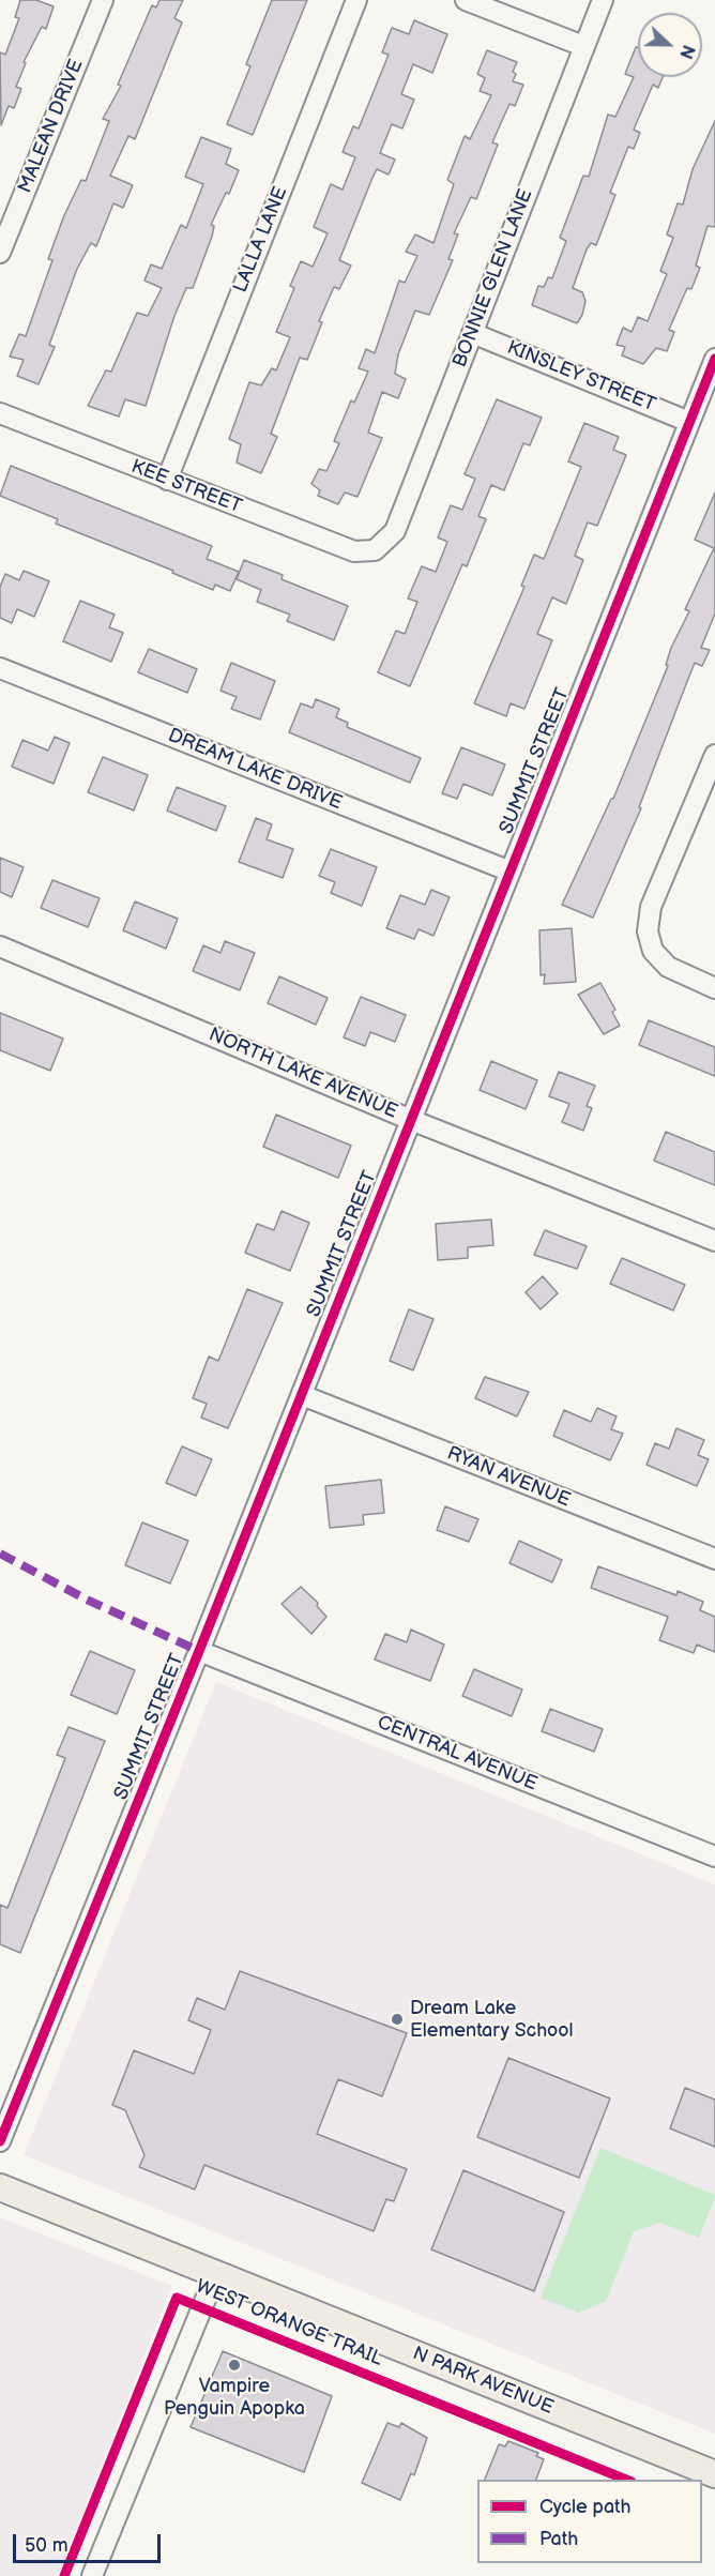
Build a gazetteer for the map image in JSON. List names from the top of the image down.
{
  "streets": {
    "main road": ["N PARK AVENUE"],
    "street": [
      "MALEAN DRIVE",
      "LALLA LANE",
      "BONNIE GLEN LANE",
      "KINSLEY STREET",
      "KEE STREET",
      "SUMMIT STREET",
      "DREAM LAKE DRIVE",
      "NORTH LAKE AVENUE",
      "RYAN AVENUE",
      "CENTRAL AVENUE"
    ],
    "cycle path": ["WEST ORANGE TRAIL"]
  },
  "crossings": [
    ["LALLA LANE", "KEE STREET"],
    ["BONNIE GLEN LANE", "KINSLEY STREET"],
    ["BONNIE GLEN LANE", "KEE STREET"],
    ["KINSLEY STREET", "SUMMIT STREET"],
    ["SUMMIT STREET", "DREAM LAKE DRIVE"],
    ["SUMMIT STREET", "NORTH LAKE AVENUE"],
    ["SUMMIT STREET", "RYAN AVENUE"],
    ["SUMMIT STREET", "CENTRAL AVENUE"]
  ],
  "places": ["Dream Lake Elementary School", "Vampire Penguin Apopka"],
  "legend": ["Cycle path", "Path"],
  "scale_bar": "50 m",
  "north": "right"
}
